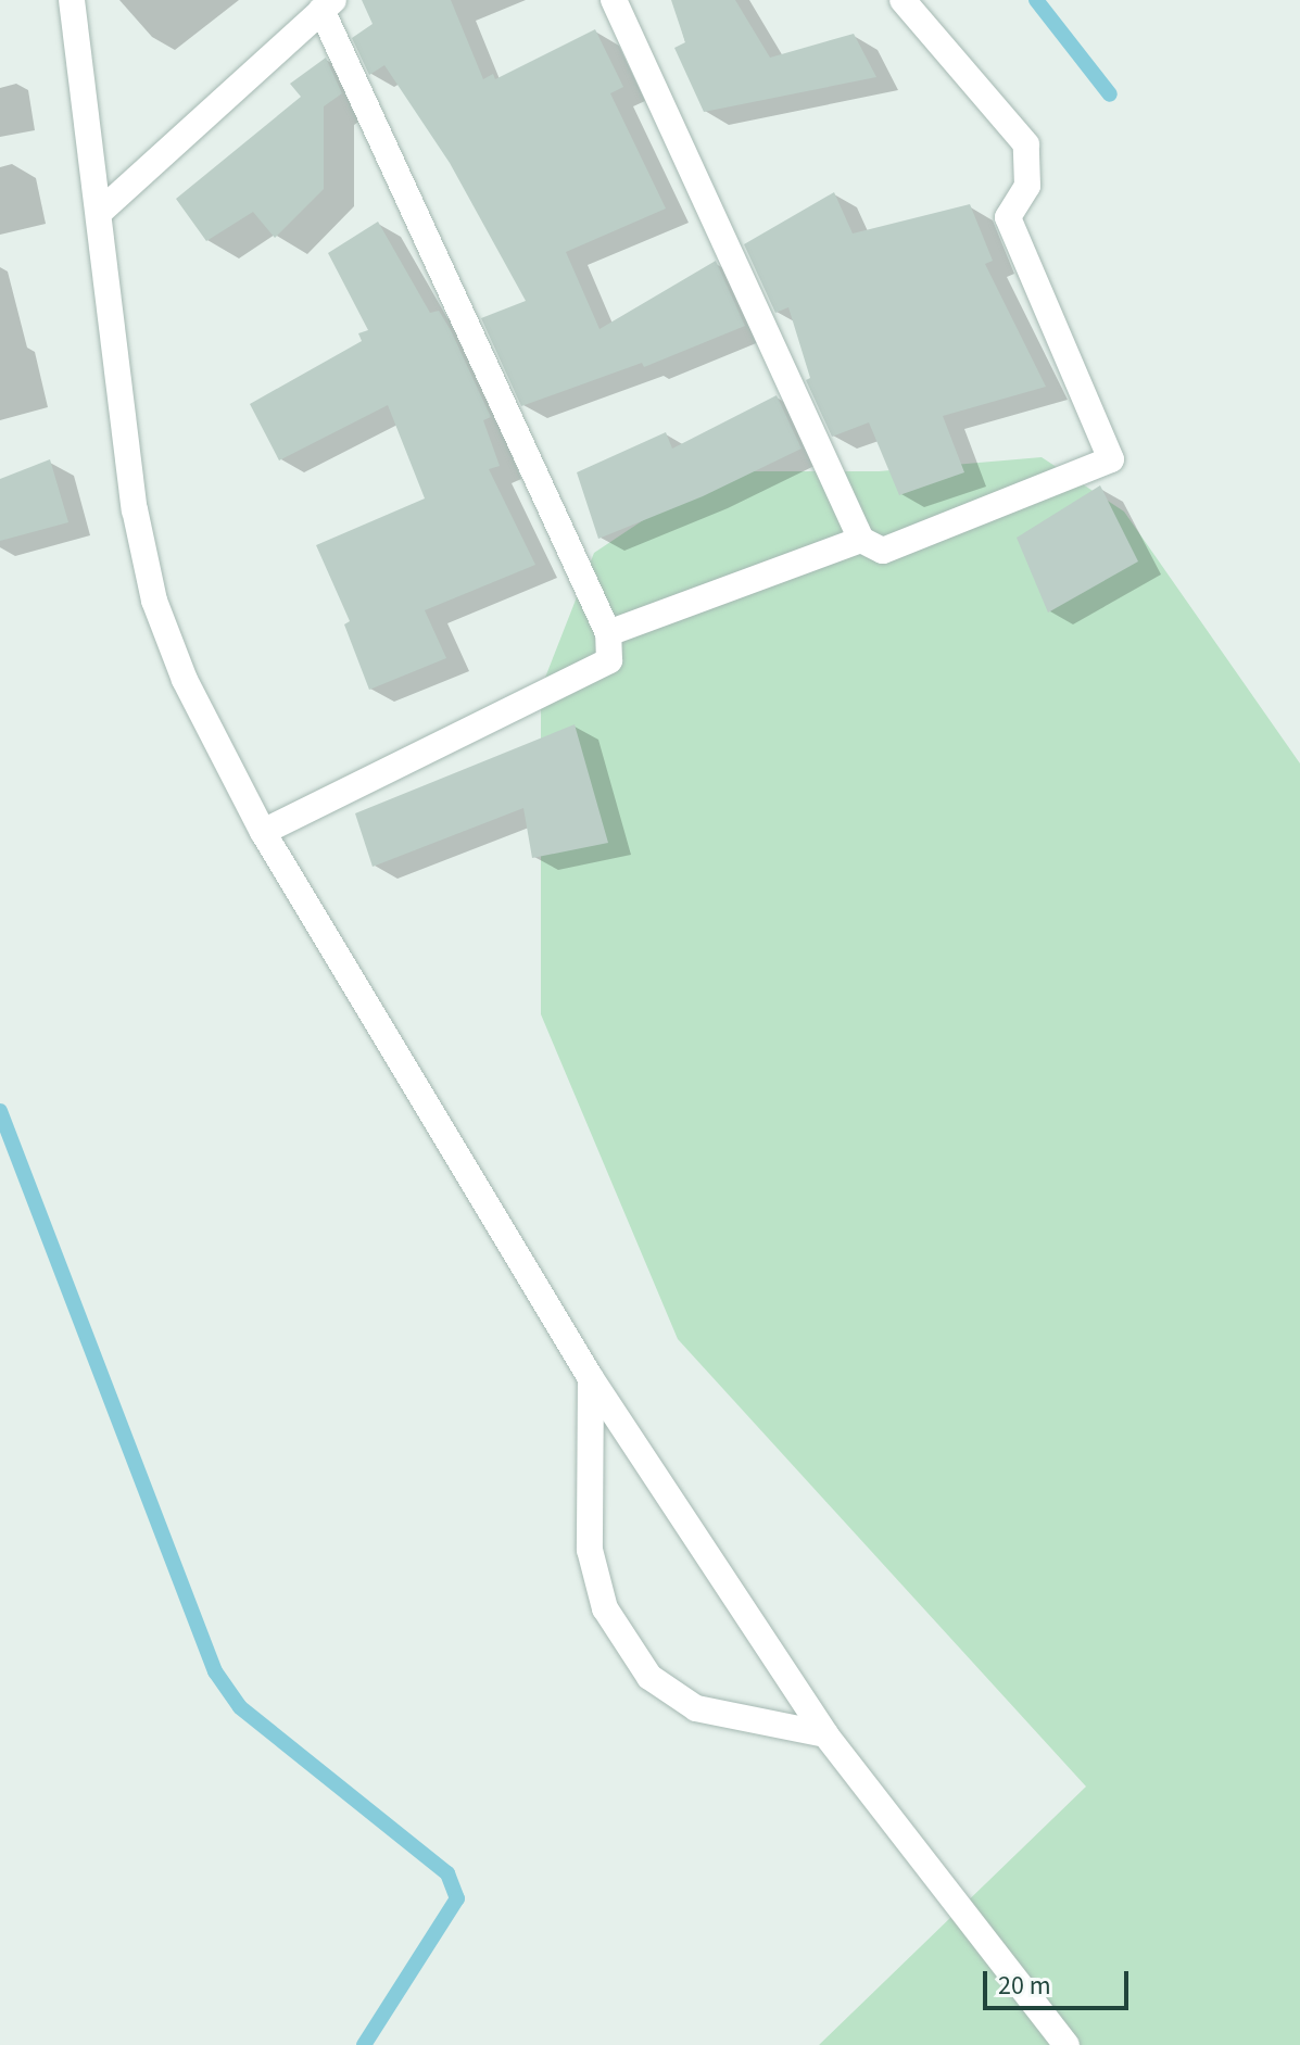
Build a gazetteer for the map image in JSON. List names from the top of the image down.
{
  "scale_bar": "20 m"
}
